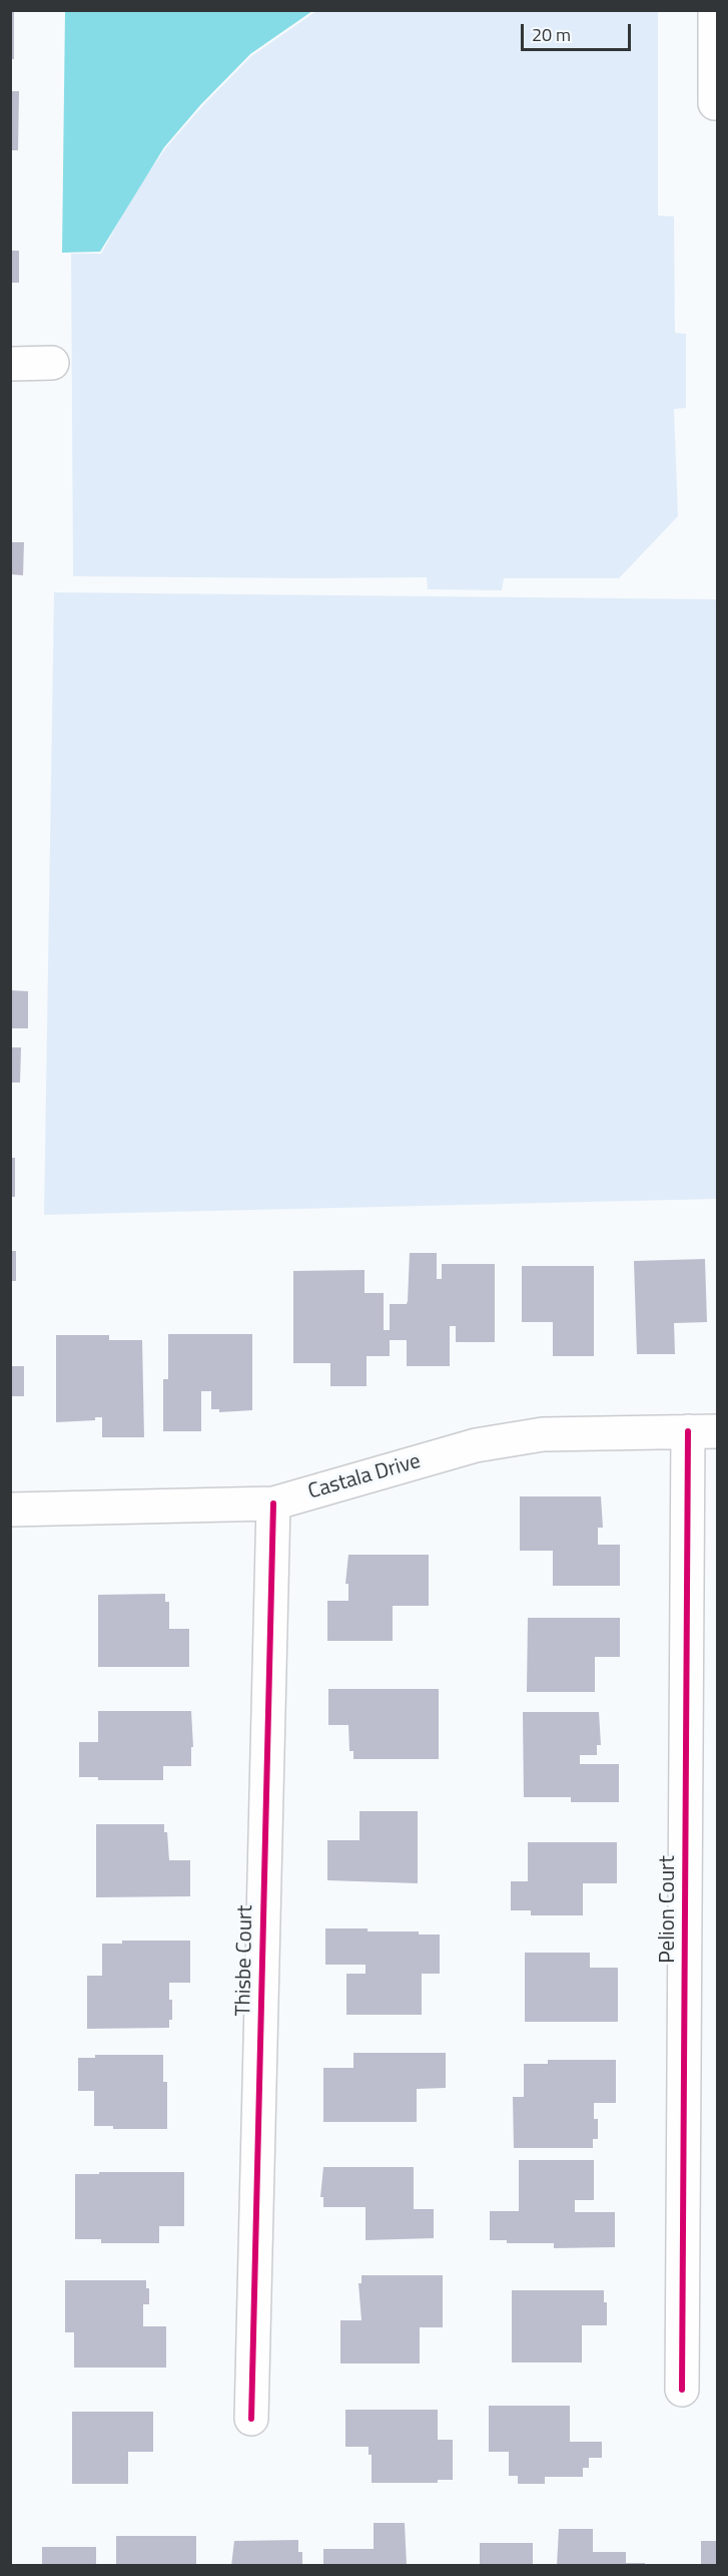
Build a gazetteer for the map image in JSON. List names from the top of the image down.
{
  "streets": {
    "street": ["Castala Drive", "Pelion Court", "Thisbe Court"]
  },
  "crossings": [
    ["Castala Drive", "Pelion Court"],
    ["Castala Drive", "Thisbe Court"]
  ],
  "scale_bar": "20 m"
}
